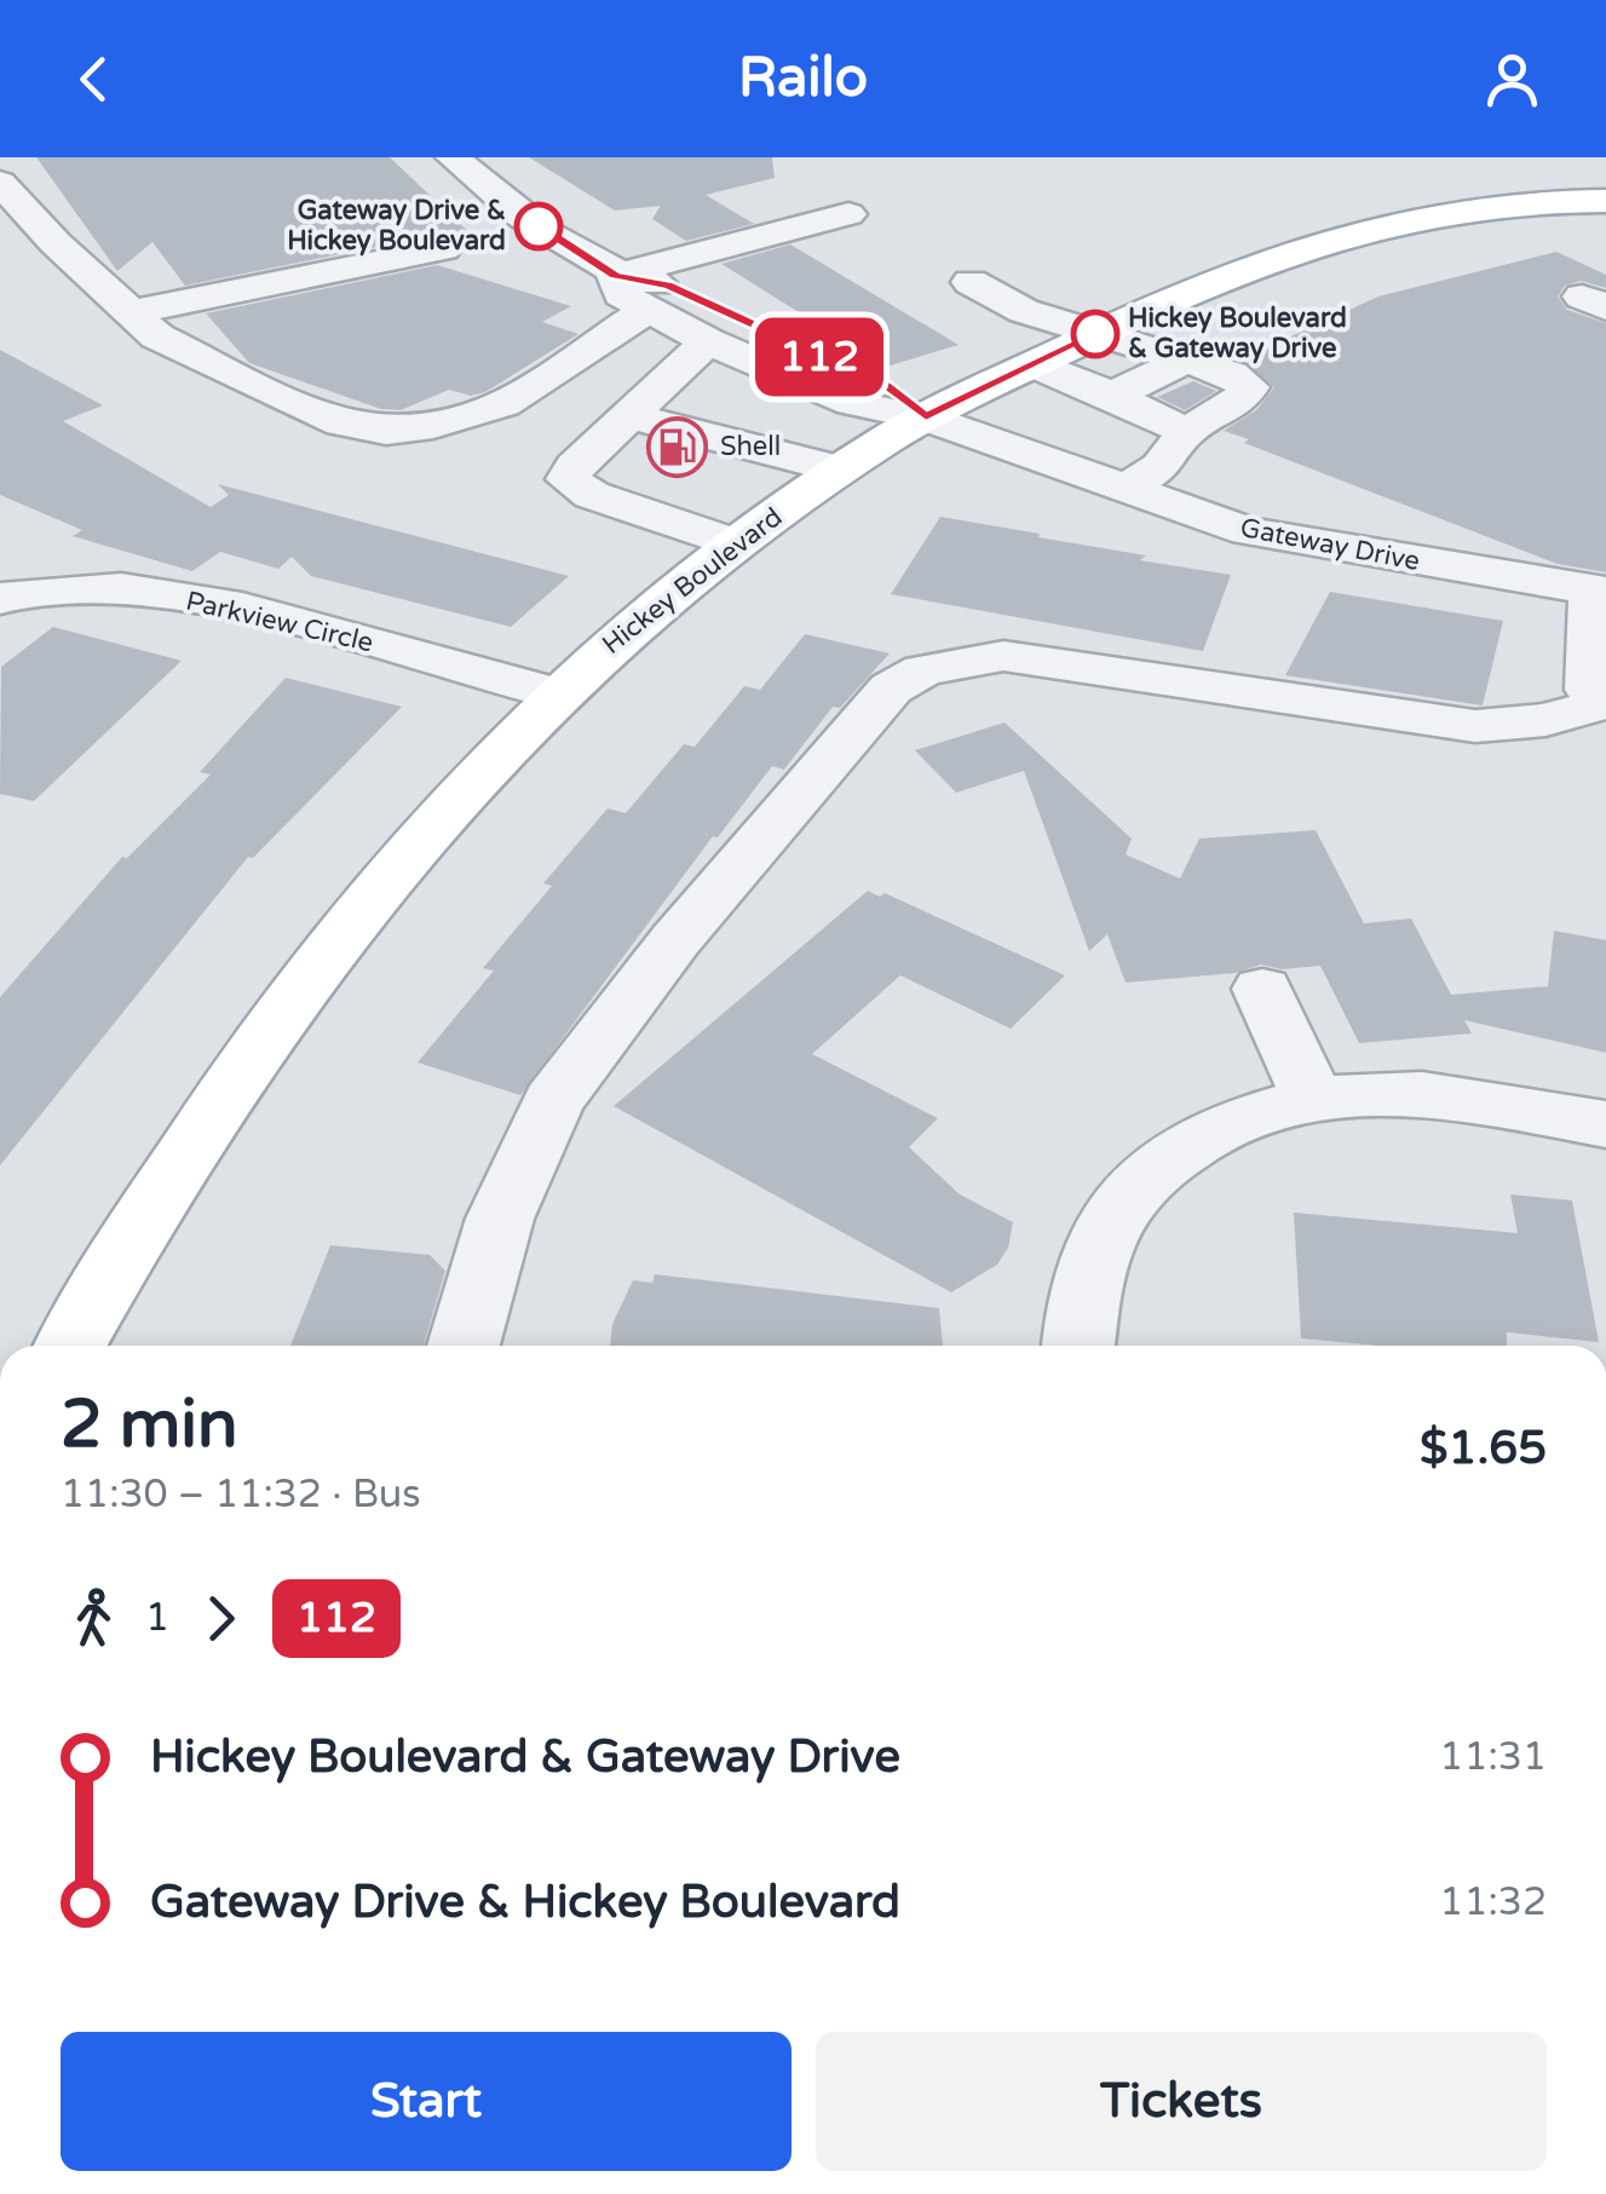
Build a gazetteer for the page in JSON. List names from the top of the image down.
{
  "streets": {
    "main road": ["Hickey Boulevard"],
    "street": ["Gateway Drive", "Parkview Circle"]
  },
  "crossings": [
    ["Gateway Drive", "Hickey Boulevard"],
    ["Hickey Boulevard", "Parkview Circle"]
  ],
  "places": {
    "other": ["Gateway Drive & Hickey Boulevard", "Hickey Boulevard & Gateway Drive"],
    "fuel station": ["Shell"]
  },
  "lines": ["bus line 112"],
  "page": {
    "header": "Railo",
    "on_map": "112",
    "heading": ["2 min", "11:30 – 11:32 · Bus", "$1.65"],
    "legs": ["1", "112"],
    "list": [
      {
        "name": "Hickey Boulevard & Gateway Drive",
        "value": "11:31"
      },
      {
        "name": "Gateway Drive & Hickey Boulevard",
        "value": "11:32"
      }
    ],
    "buttons": ["Start", "Tickets"]
  }
}
